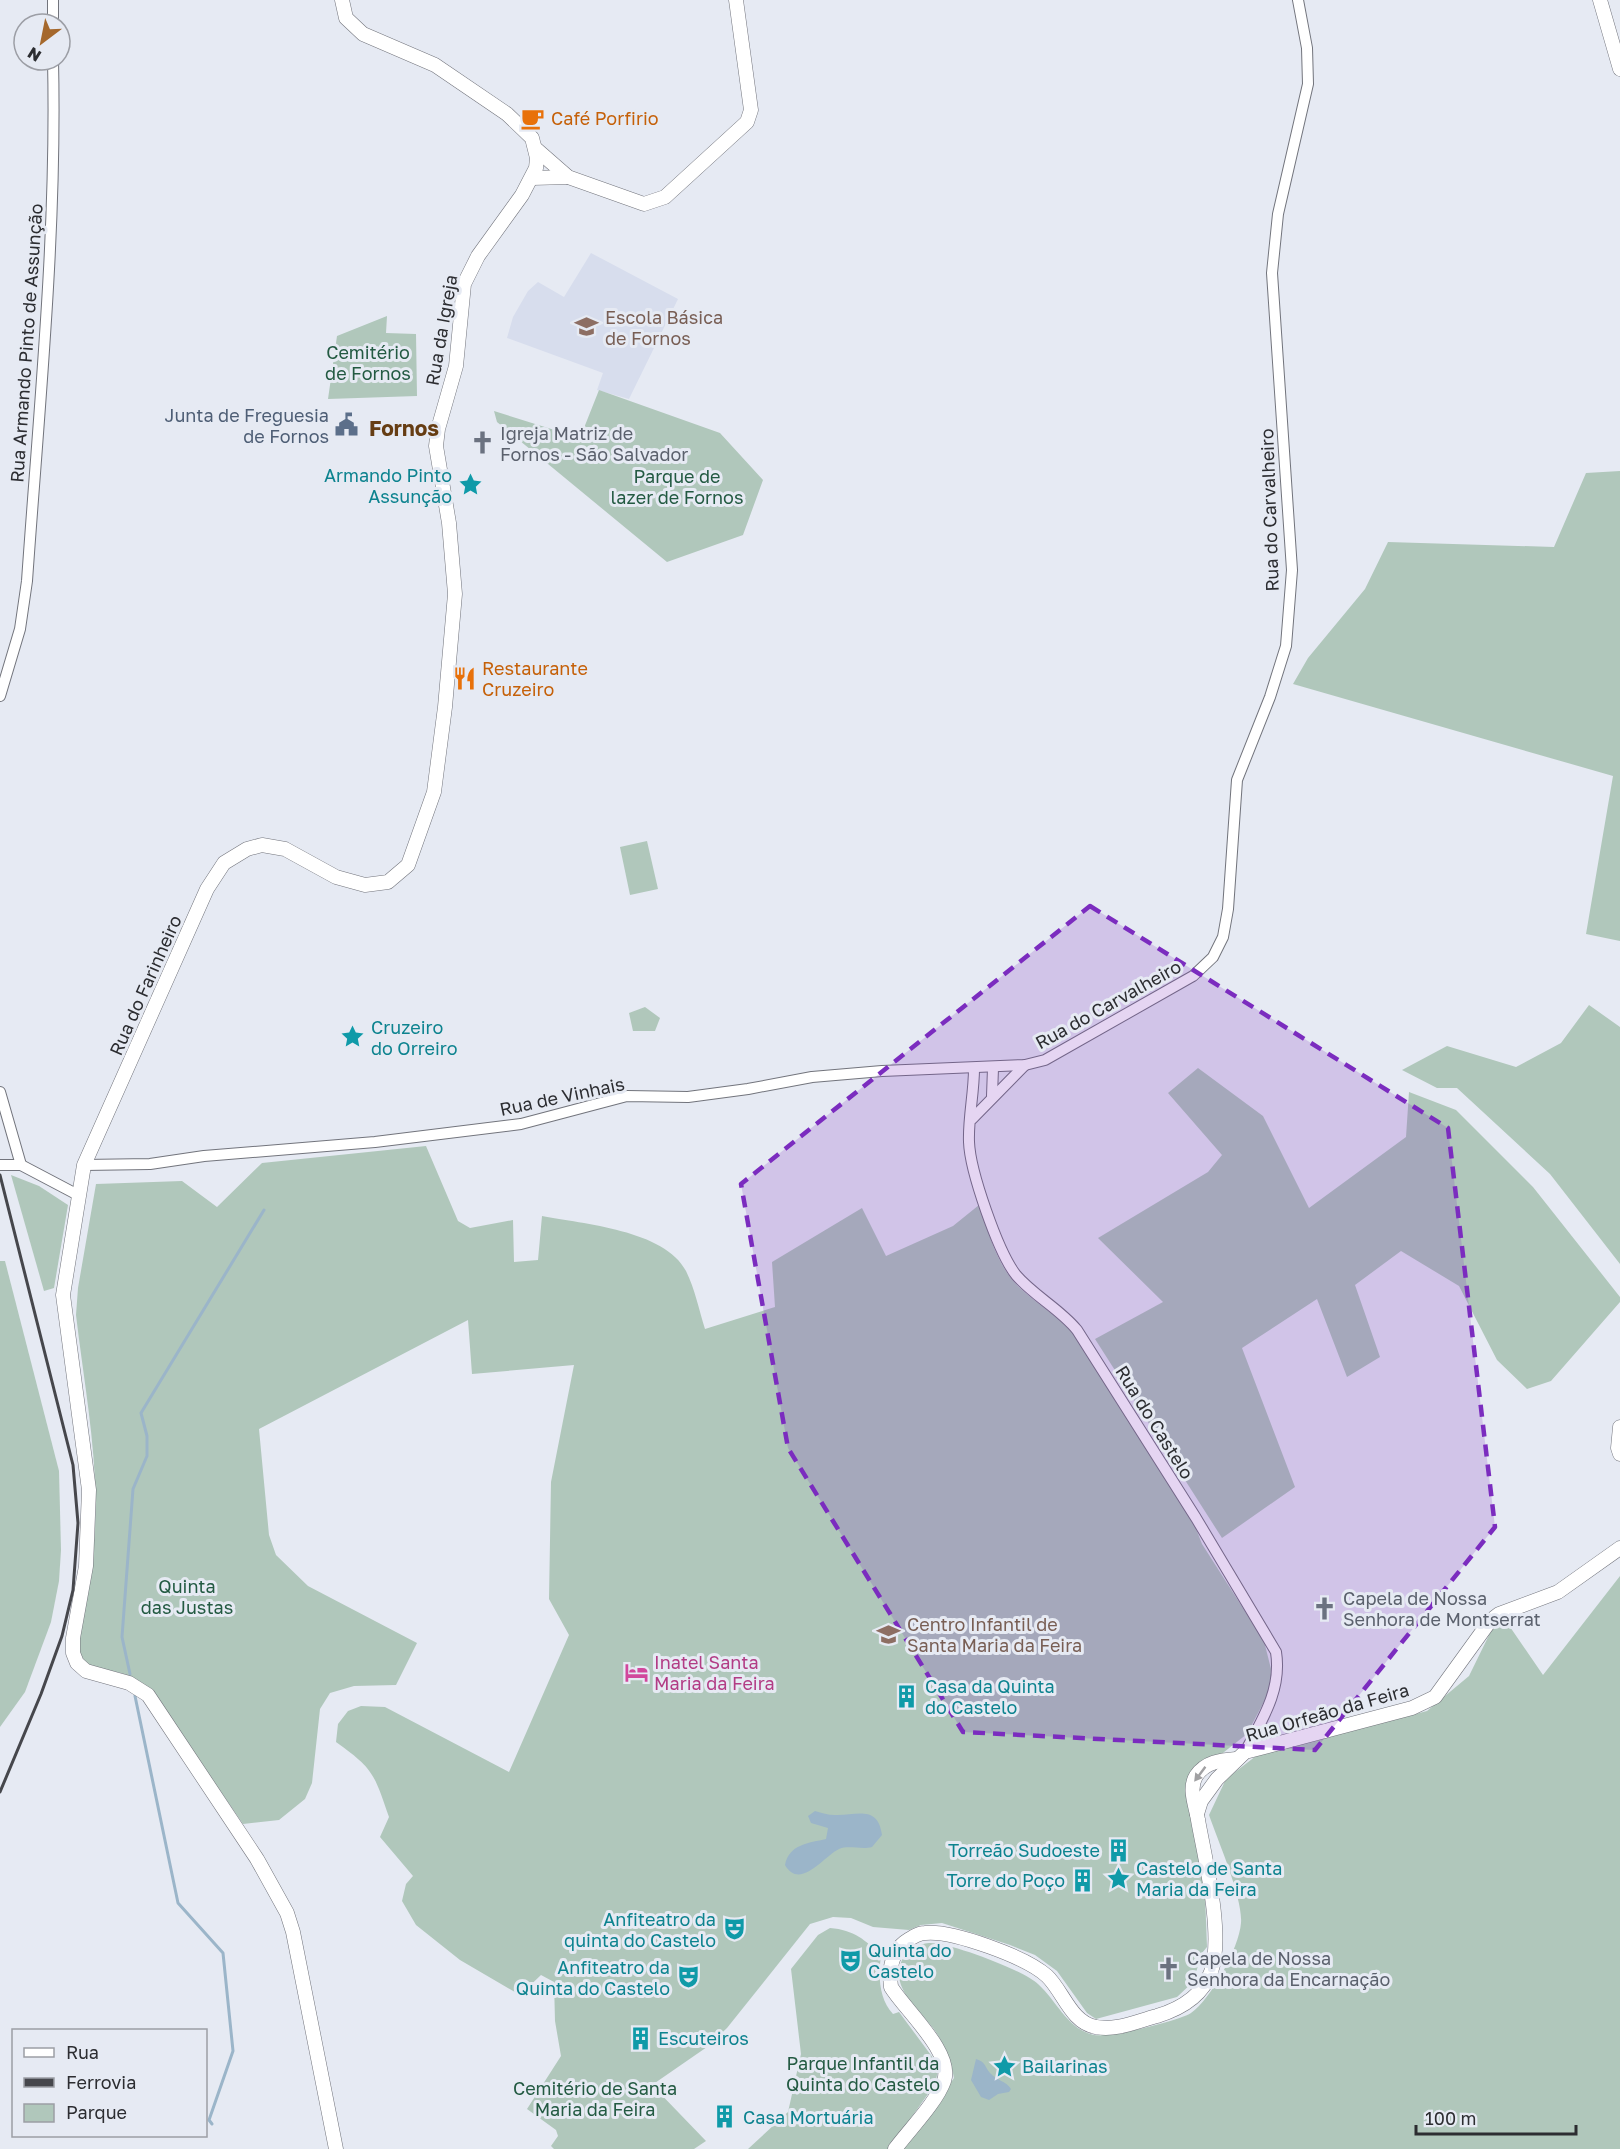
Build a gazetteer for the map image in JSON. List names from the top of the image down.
{
  "streets": {
    "main road": ["Rua da Igreja", "Rua do Farinheiro", "Rua Orfeão da Feira"],
    "street": [
      "Rua Armando Pinto de Assunção",
      "Rua do Carvalheiro",
      "Rua de Vinhais",
      "Rua do Castelo"
    ]
  },
  "crossings": [
    ["Rua da Igreja", "Rua do Farinheiro"],
    ["Rua do Carvalheiro", "Rua de Vinhais"],
    ["Rua do Carvalheiro", "Rua do Castelo"],
    ["Rua do Farinheiro", "Rua de Vinhais"],
    ["Rua de Vinhais", "Rua do Castelo"],
    ["Rua do Castelo", "Rua Orfeão da Feira"]
  ],
  "districts": ["Fornos"],
  "parks": [
    "Cemitério de Fornos",
    "Parque de lazer de Fornos",
    "Quinta das Justas",
    "Parque Infantil da Quinta do Castelo",
    "Cemitério de Santa Maria da Feira"
  ],
  "places": {
    "cafe": ["Café Porfirio"],
    "school or university": ["Escola Básica de Fornos", "Centro Infantil de Santa Maria da Feira"],
    "public building": ["Junta de Freguesia de Fornos"],
    "church": ["Igreja Matriz de Fornos - São Salvador", "Capela de Nossa Senhora de Montserrat", "Capela de Nossa Senhora da Encarnação"],
    "place": [
      "Armando Pinto Assunção",
      "Cruzeiro do Orreiro",
      "Castelo de Santa Maria da Feira",
      "Bailarinas"
    ],
    "restaurant": ["Restaurante Cruzeiro"],
    "hotel": ["Inatel Santa Maria da Feira"],
    "building": [
      "Casa da Quinta do Castelo",
      "Torreão Sudoeste",
      "Torre do Poço",
      "Escuteiros",
      "Casa Mortuária"
    ],
    "theatre": ["Anfiteatro da quinta do Castelo", "Quinta do Castelo", "Anfiteatro da Quinta do Castelo"]
  },
  "legend": ["Rua", "Ferrovia", "Parque"],
  "scale_bar": "100 m",
  "north": "bottom left"
}
